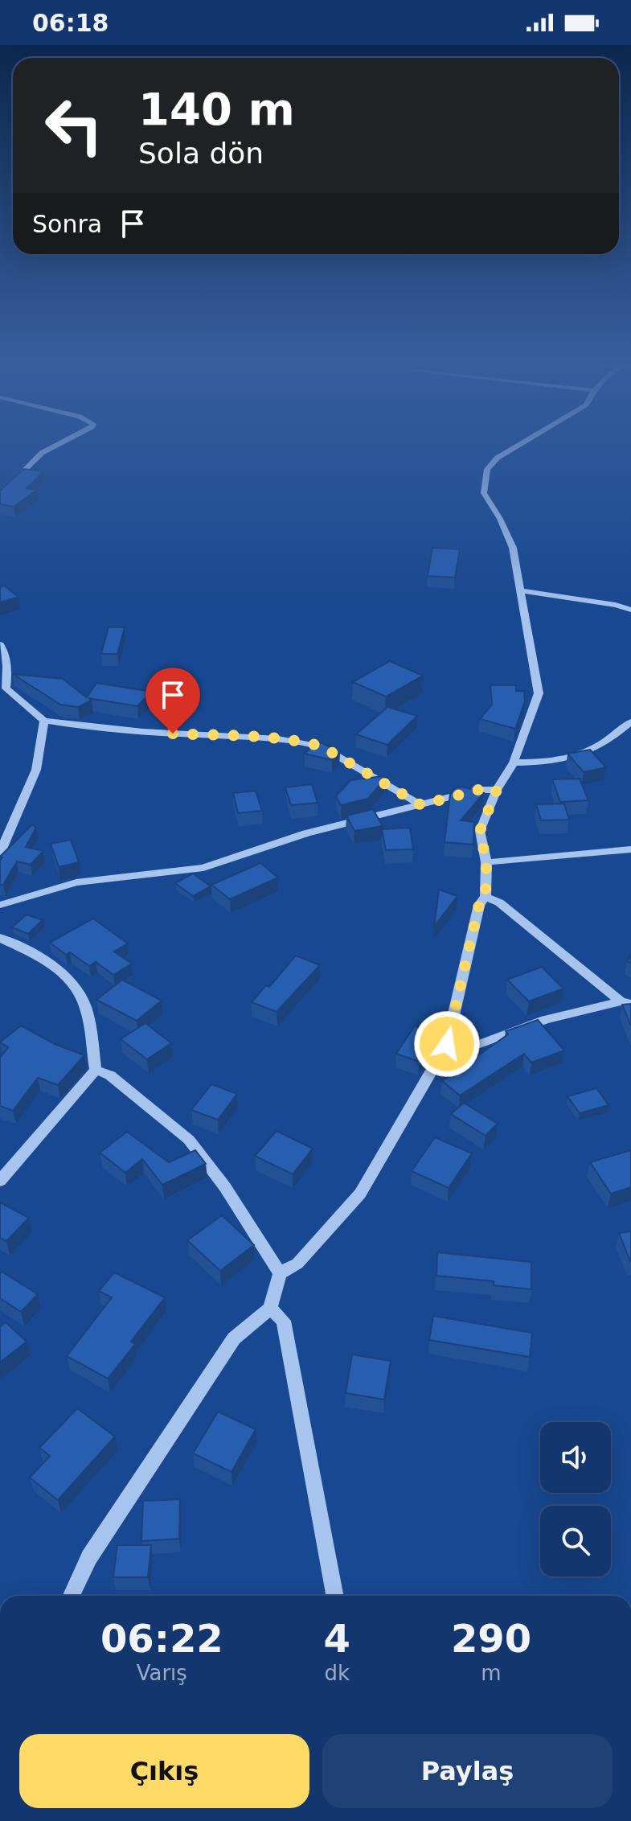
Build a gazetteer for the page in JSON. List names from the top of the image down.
{
  "page": {
    "status": "06:18",
    "turn": ["140 m", "Sola dön"],
    "then": "Sonra",
    "eta": [
      "06:22",
      "Varış",
      "4",
      "dk",
      "290",
      "m"
    ],
    "buttons": ["Çıkış", "Paylaş"]
  }
}
